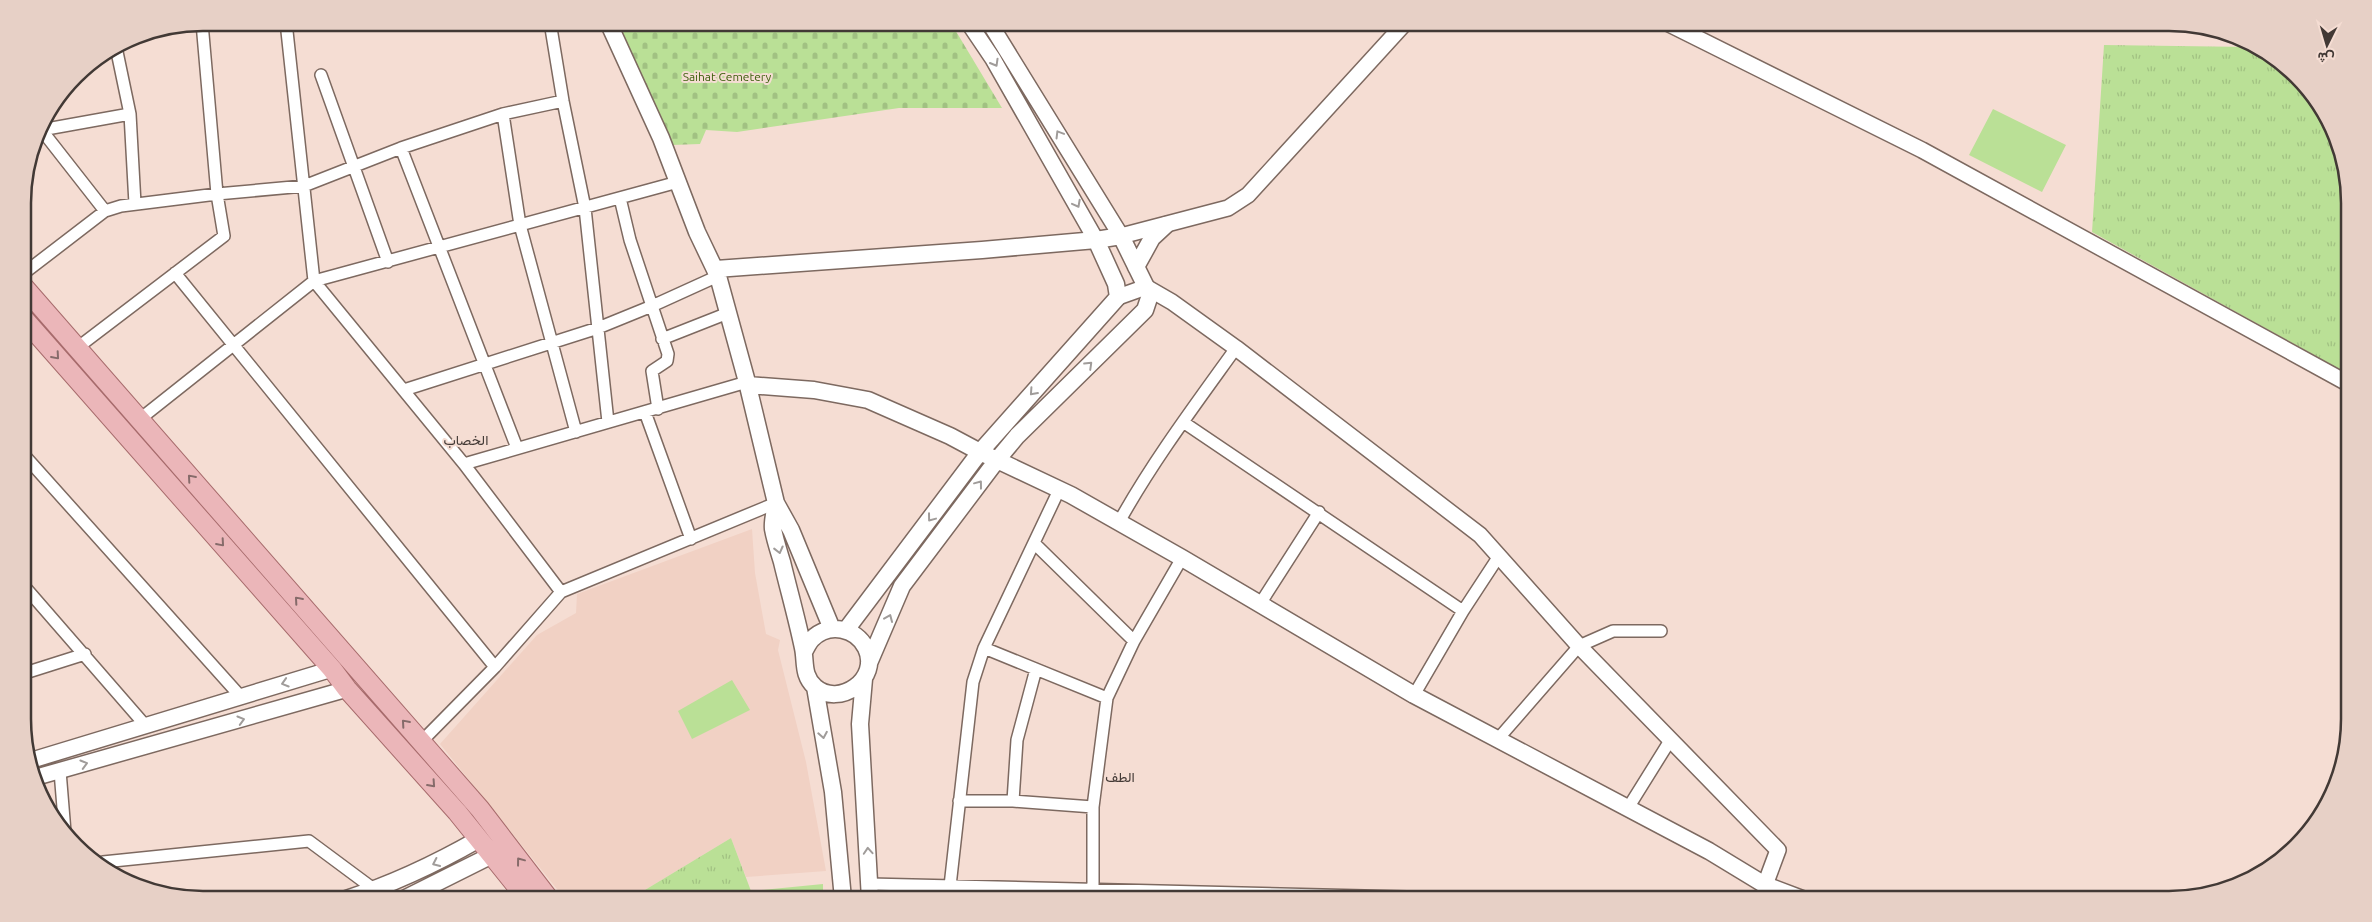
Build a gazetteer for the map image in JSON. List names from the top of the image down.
{
  "districts": ["الخصاب", "الطف"],
  "parks": ["Saihat Cemetery"],
  "north": "bottom"
}
